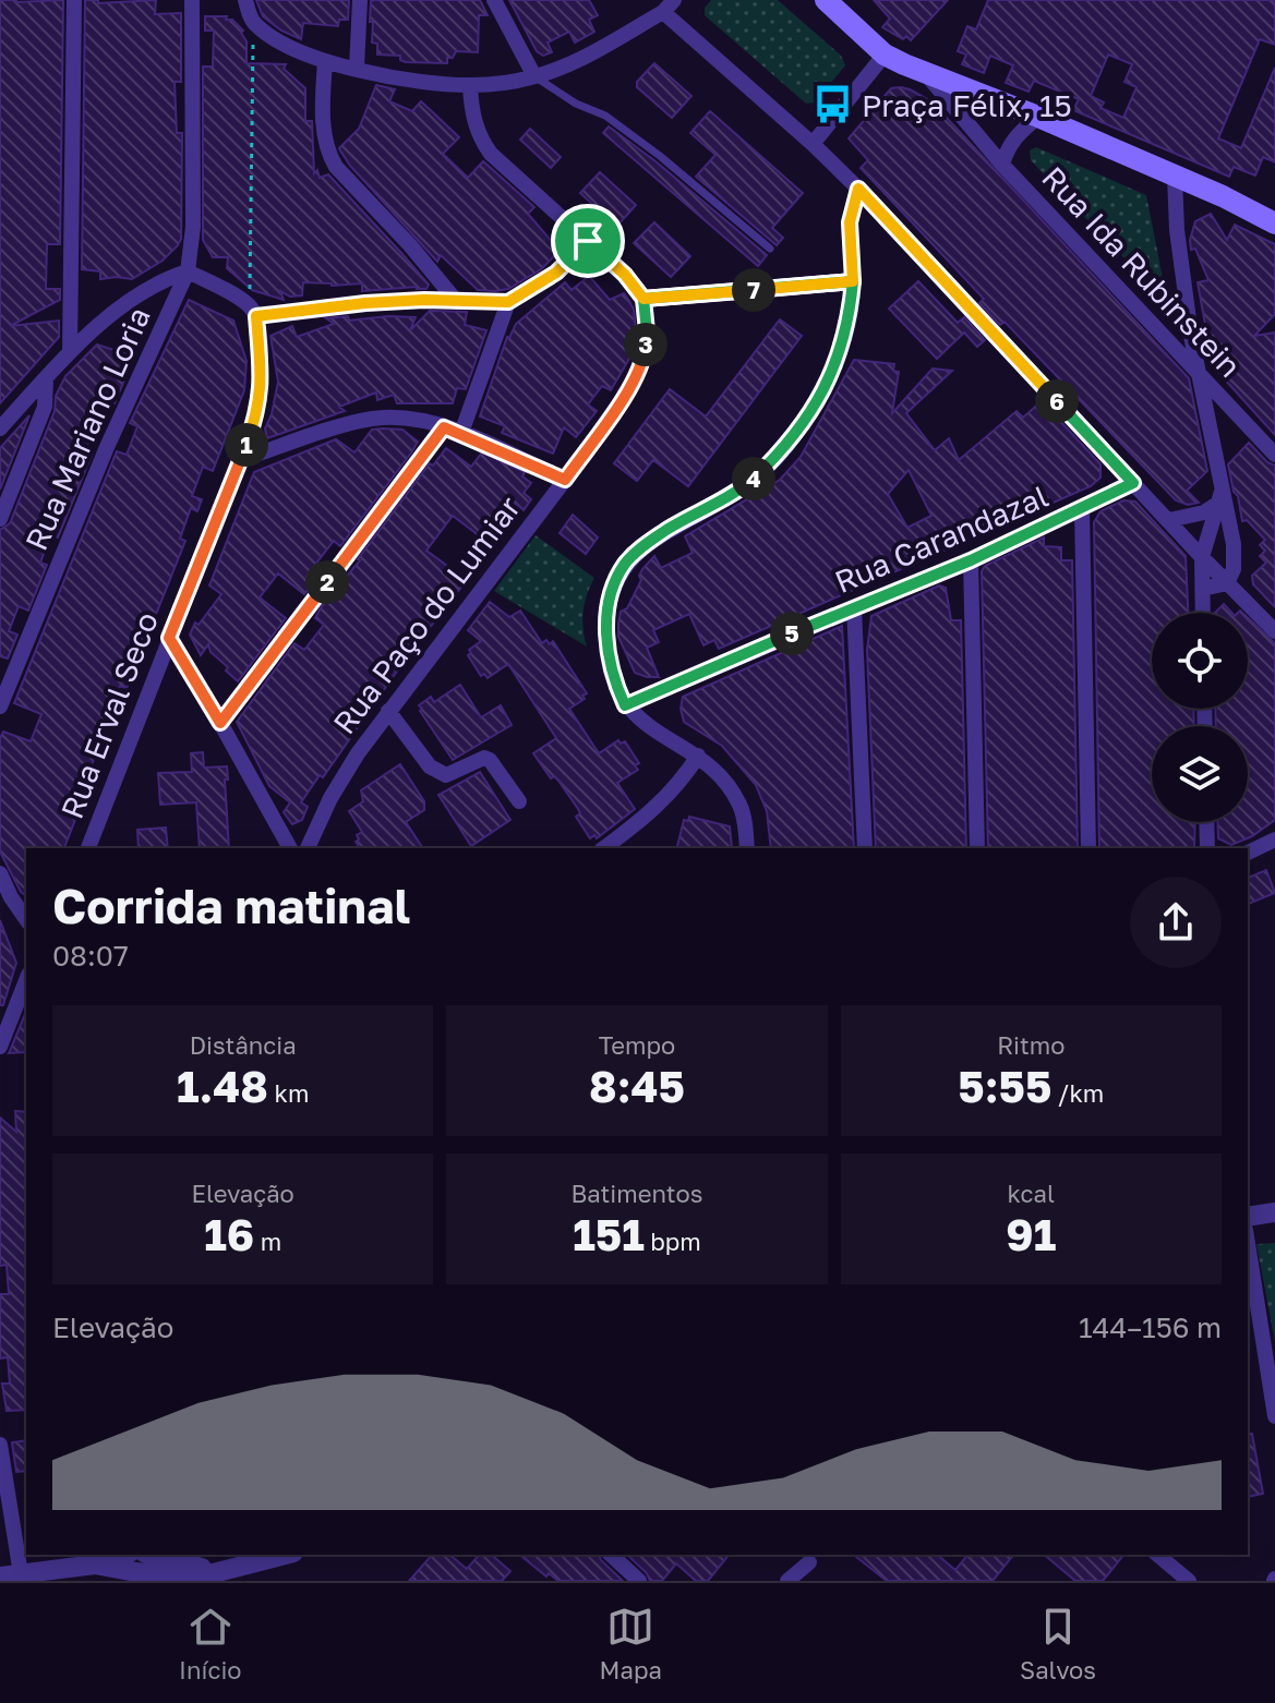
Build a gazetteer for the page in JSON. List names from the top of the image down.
{
  "streets": {
    "street": [
      "Rua Ida Rubinstein",
      "Rua Mariano Loria",
      "Rua Carandazal",
      "Rua Paço do Lumiar",
      "Rua Erval Seco"
    ]
  },
  "places": {
    "bus stop": ["Praça Félix, 15"]
  },
  "page": {
    "pins": [
      "7",
      "3",
      "6",
      "1",
      "4",
      "2",
      "5"
    ],
    "heading": ["Corrida matinal", "08:07"],
    "stats": [
      ["Distância", "1.48 km"],
      ["Tempo", "8:45"],
      ["Ritmo", "5:55 /km"],
      ["Elevação", "16 m"],
      ["Batimentos", "151 bpm"],
      ["kcal", "91"]
    ],
    "chart": ["Elevação", "144–156 m"],
    "tabs": ["Início", "Mapa", "Salvos"]
  }
}
